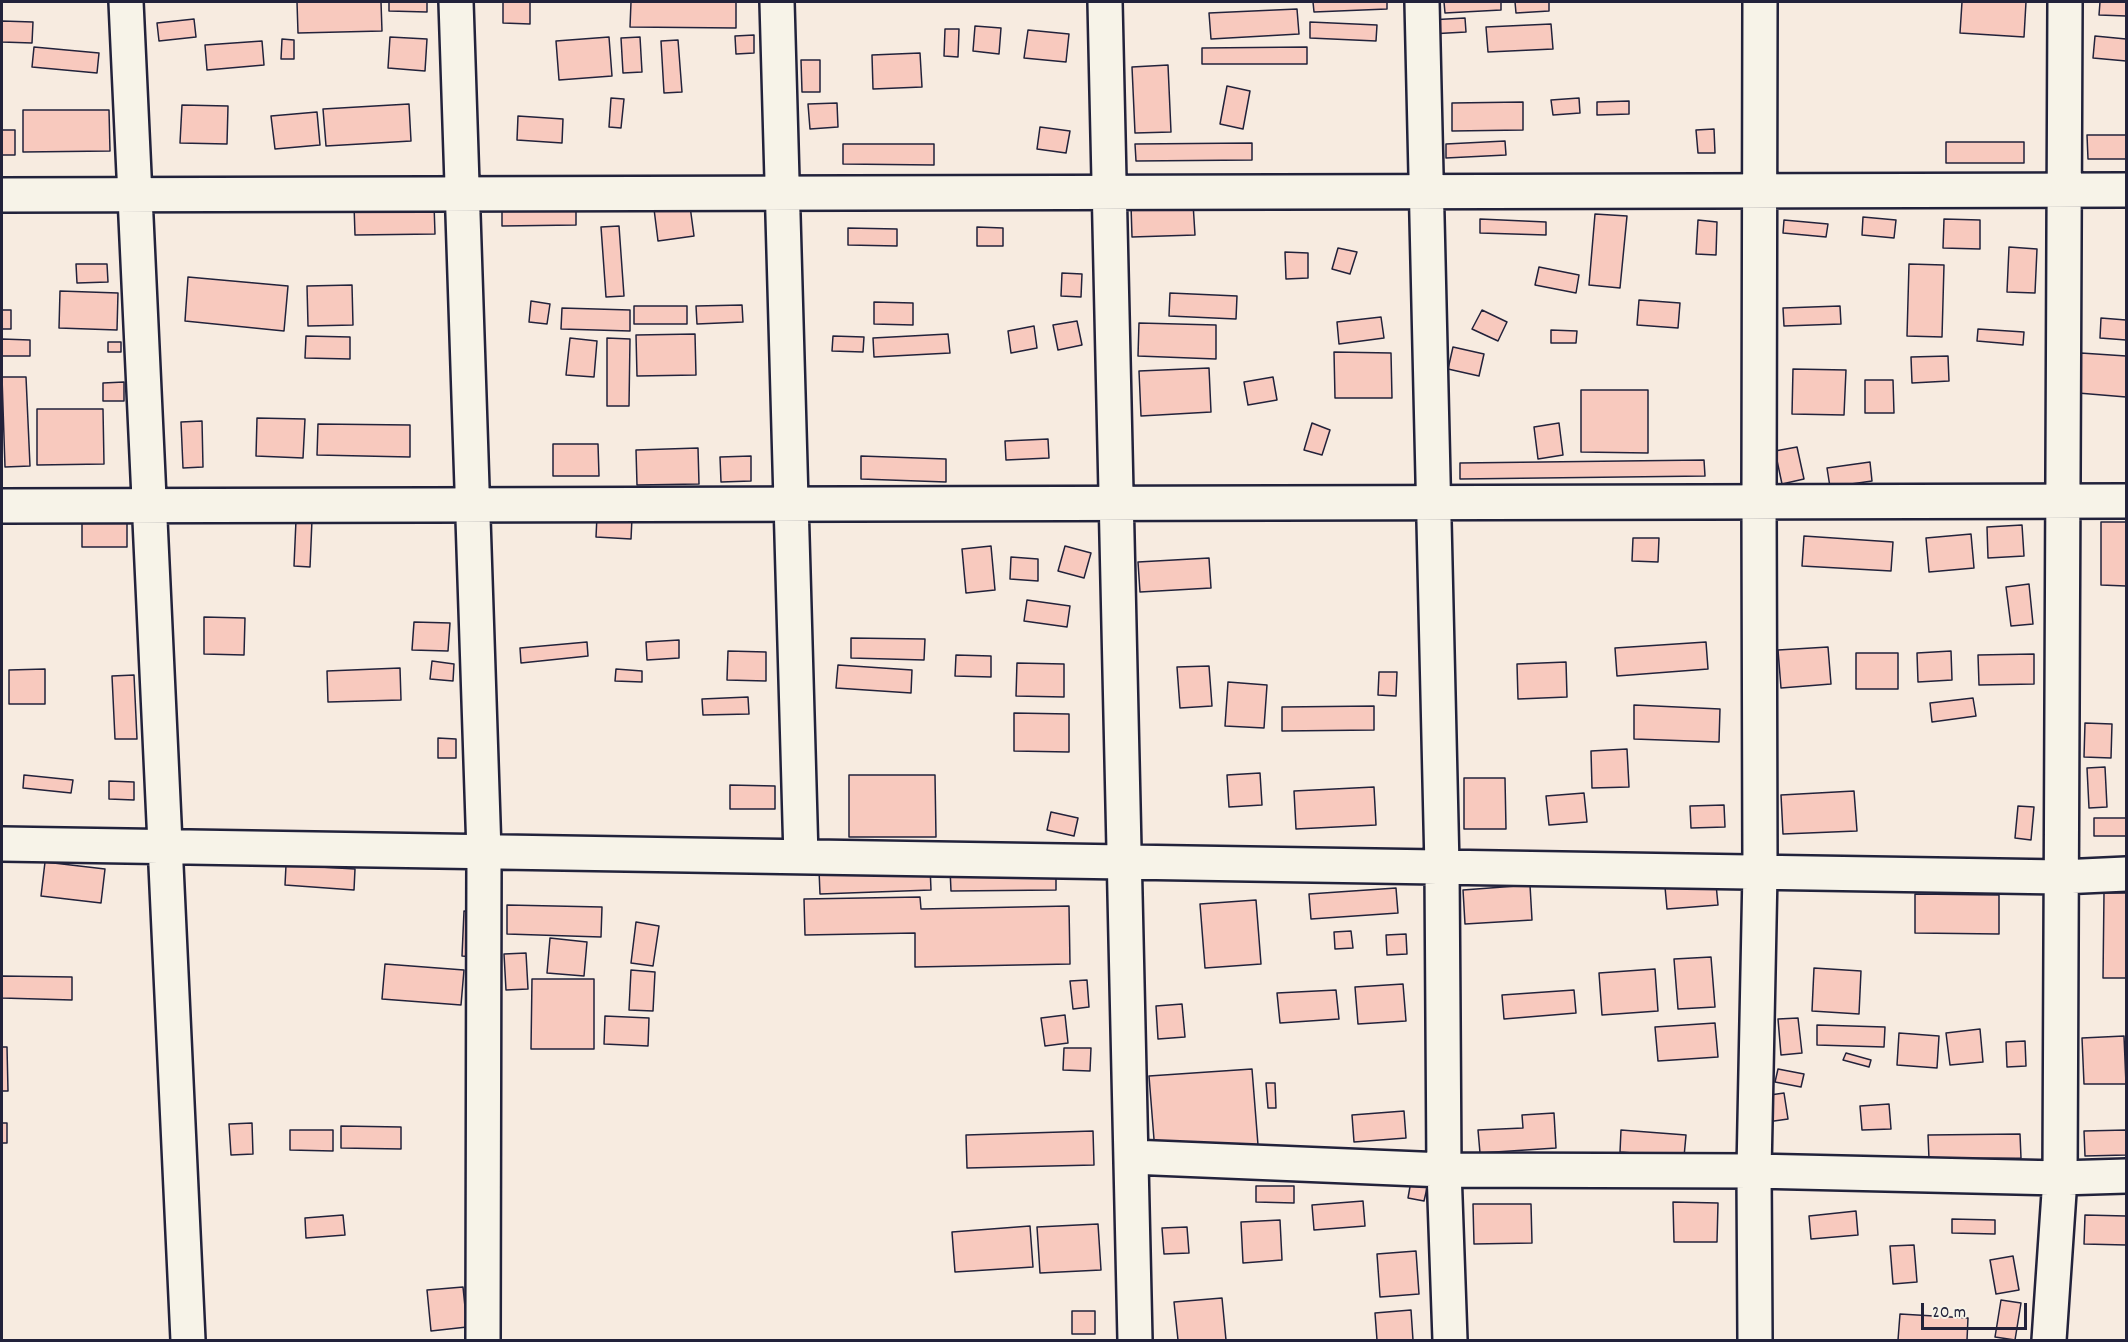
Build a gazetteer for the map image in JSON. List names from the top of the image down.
{
  "scale_bar": "20 m"
}
